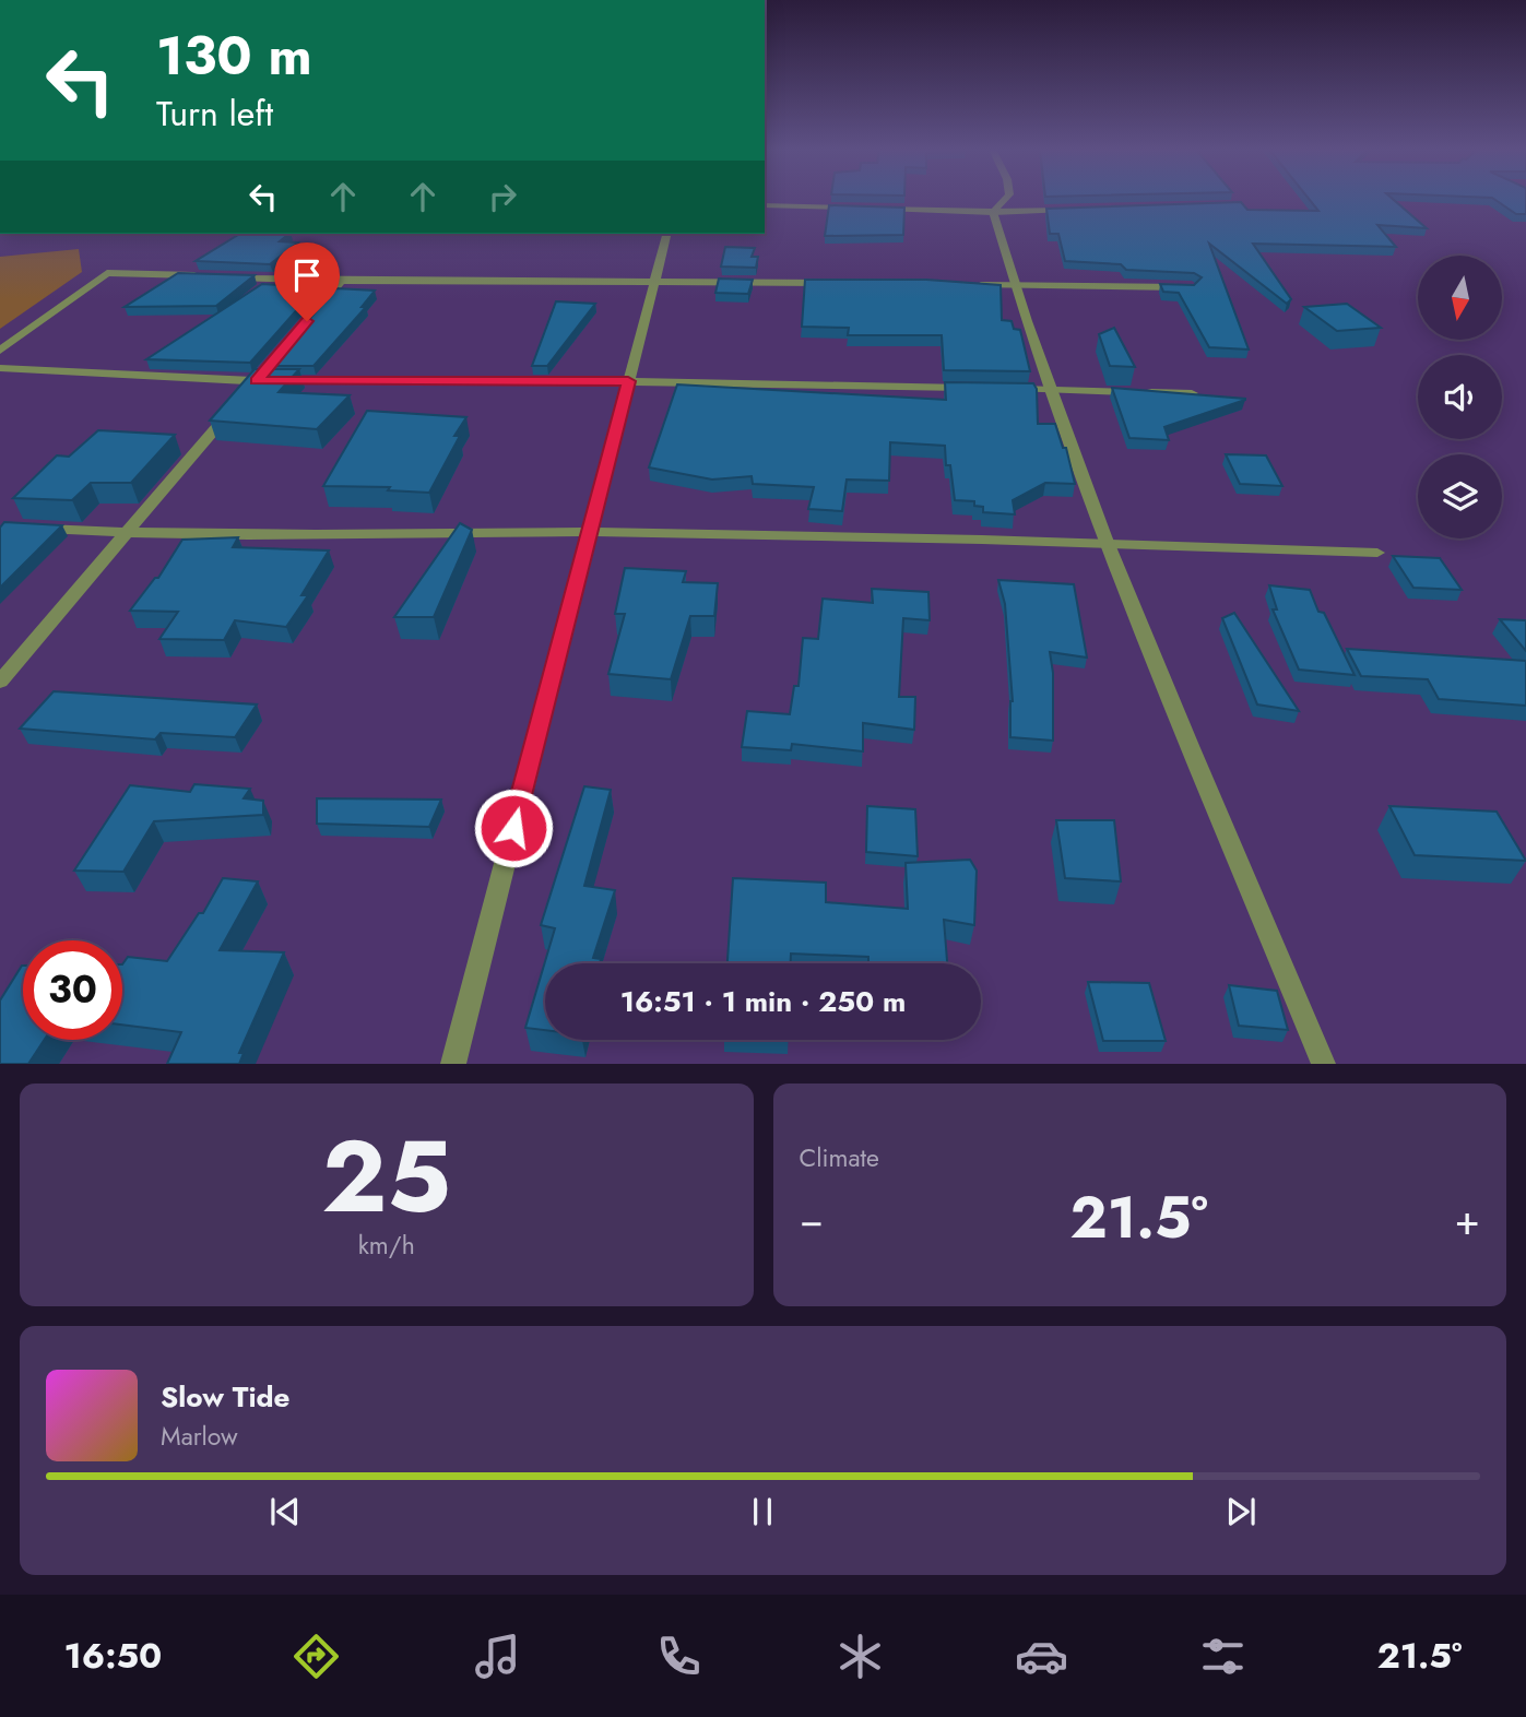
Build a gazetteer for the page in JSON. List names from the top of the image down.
{
  "north": "bottom",
  "page": {
    "turn": ["130 m", "Turn left"],
    "limit": "30",
    "trip": "16:51 · 1 min · 250 m",
    "tile": [
      ["25", "km/h"],
      "Climate"
    ],
    "heat": ["−", "21.5°", "+"],
    "song": ["Slow Tide", "Marlow"],
    "tabs": ["16:50", "21.5°"]
  }
}
